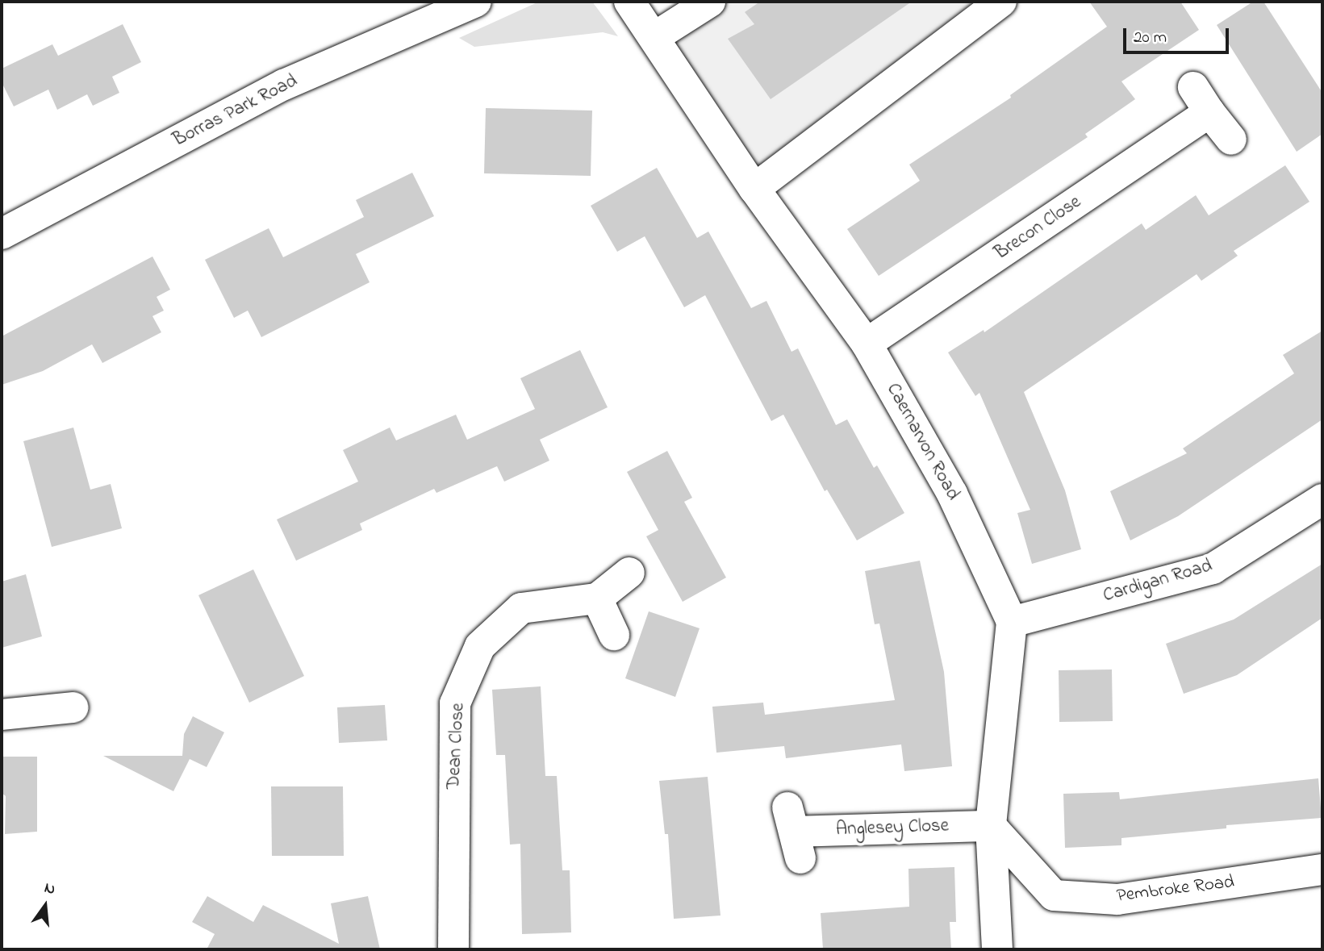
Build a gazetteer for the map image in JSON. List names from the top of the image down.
{
  "streets": {
    "street": [
      "Borras Park Road",
      "Brecon Close",
      "Caernarvon Road",
      "Cardigan Road",
      "Dean Close",
      "Anglesey Close",
      "Pembroke Road"
    ]
  },
  "crossings": [
    ["Brecon Close", "Caernarvon Road"],
    ["Caernarvon Road", "Cardigan Road"],
    ["Anglesey Close", "Pembroke Road"]
  ],
  "scale_bar": "20 m",
  "north": "top"
}
